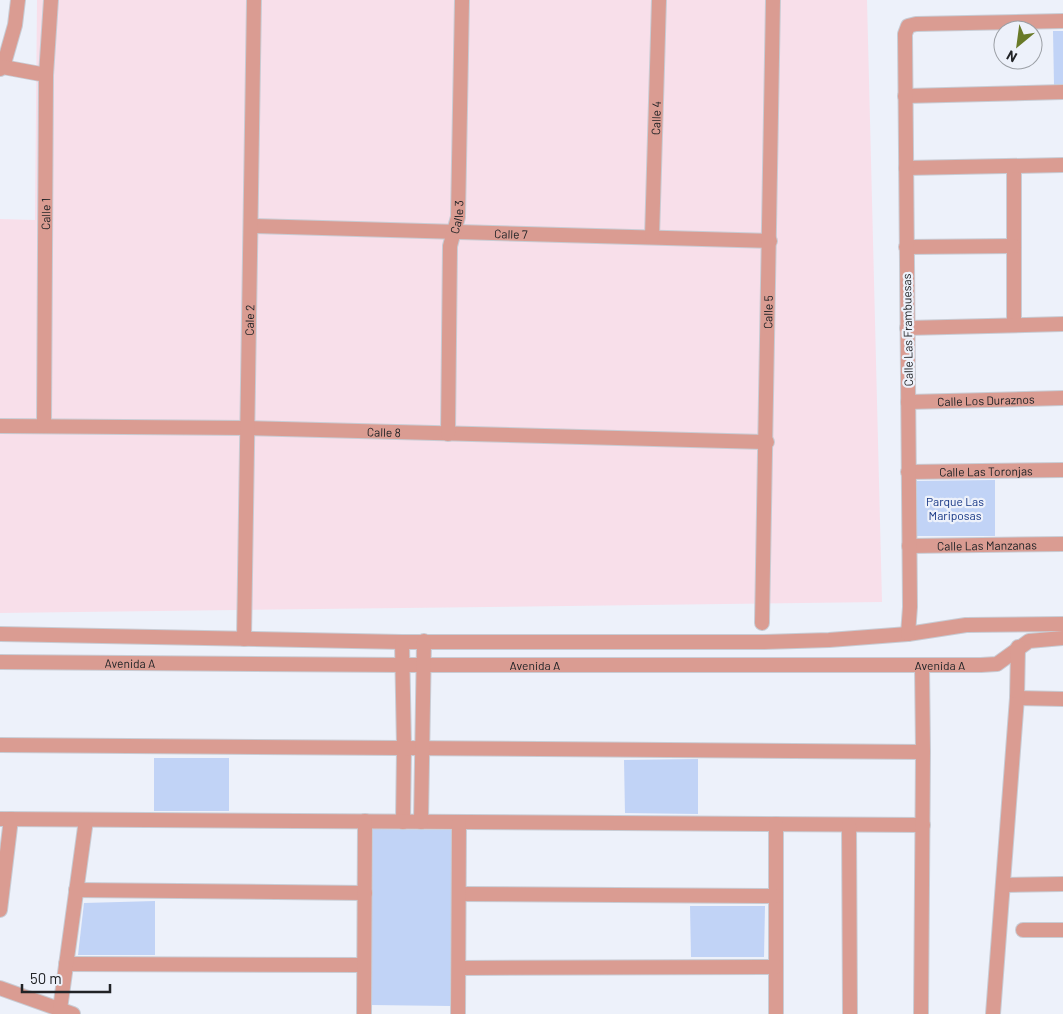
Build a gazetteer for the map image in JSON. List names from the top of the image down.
{
  "streets": {
    "street": [
      "Calle 4",
      "Calle 1",
      "Calle 3",
      "Calle 7",
      "Calle 5",
      "Cale 2",
      "Calle Las Frambuesas",
      "Calle Los Duraznos",
      "Calle 8",
      "Calle Las Toronjas",
      "Calle Las Manzanas",
      "Avenida A"
    ]
  },
  "crossings": [
    ["Calle 4", "Calle 7"],
    ["Calle 1", "Calle 8"],
    ["Calle 3", "Calle 7"],
    ["Calle 3", "Calle 8"],
    ["Calle 7", "Calle 5"],
    ["Calle 7", "Cale 2"],
    ["Calle 5", "Calle 8"],
    ["Cale 2", "Calle 8"],
    ["Cale 2", "Avenida A"],
    ["Calle Las Frambuesas", "Calle Los Duraznos"],
    ["Calle Las Frambuesas", "Calle Las Toronjas"],
    ["Calle Las Frambuesas", "Calle Las Manzanas"],
    ["Calle Las Frambuesas", "Avenida A"]
  ],
  "parks": ["Parque Las Mariposas"],
  "scale_bar": "50 m",
  "north": "bottom left"
}
